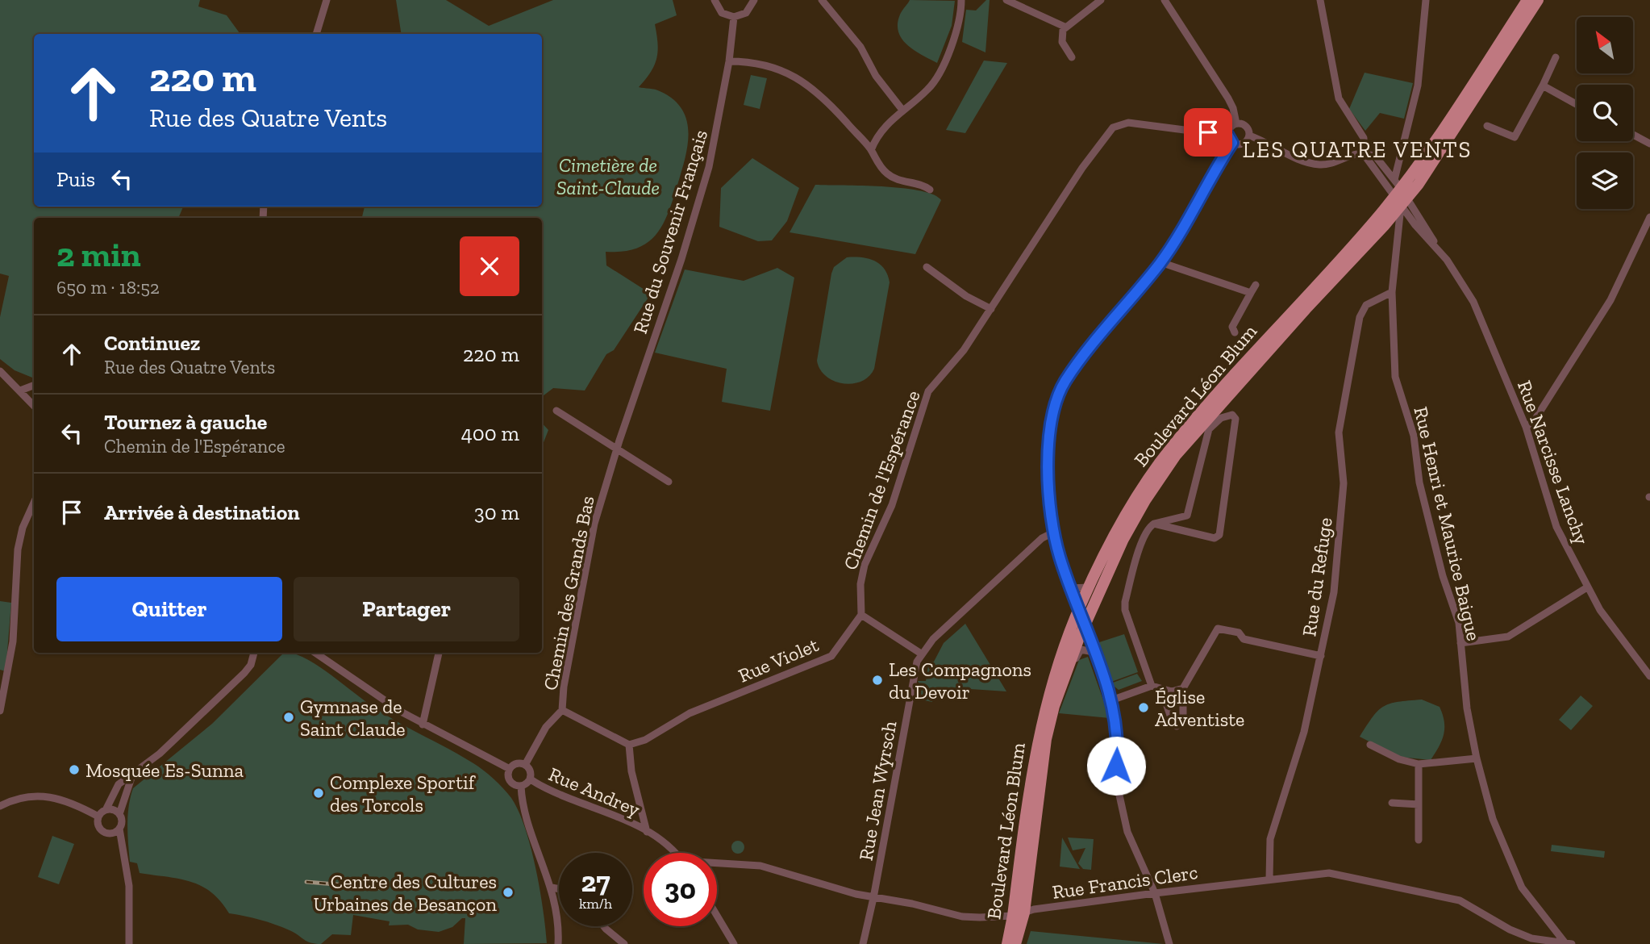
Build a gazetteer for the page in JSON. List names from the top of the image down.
{
  "streets": {
    "main road": ["Boulevard Léon Blum"],
    "street": [
      "Rue du Souvenir Français",
      "Rue Narcisse Lanchy",
      "Chemin de l'Espérance",
      "Rue Henri et Maurice Baigue",
      "Rue du Refuge",
      "Chemin des Grands Bas",
      "Rue Violet",
      "Rue Jean Wyrsch",
      "Rue Andrey",
      "Rue Francis Clerc"
    ]
  },
  "crossings": [
    ["Rue du Souvenir Français", "Chemin des Grands Bas"],
    ["Boulevard Léon Blum", "Rue Narcisse Lanchy"],
    ["Boulevard Léon Blum", "Rue Henri et Maurice Baigue"],
    ["Boulevard Léon Blum", "Rue Francis Clerc"],
    ["Rue Narcisse Lanchy", "Rue Henri et Maurice Baigue"],
    ["Chemin de l'Espérance", "Rue Violet"],
    ["Rue Henri et Maurice Baigue", "Rue du Refuge"],
    ["Rue Henri et Maurice Baigue", "Rue Francis Clerc"],
    ["Rue du Refuge", "Rue Francis Clerc"],
    ["Chemin des Grands Bas", "Rue Andrey"],
    ["Rue Violet", "Rue Andrey"],
    ["Rue Jean Wyrsch", "Rue Francis Clerc"]
  ],
  "districts": ["LES QUATRE VENTS"],
  "parks": ["Cimetière de Saint-Claude"],
  "places": [
    "Les Compagnons du Devoir",
    "Église Adventiste",
    "Gymnase de Saint Claude",
    "Mosquée Es-Sunna",
    "Complexe Sportif des Torcols",
    "Centre des Cultures Urbaines de Besançon"
  ],
  "north": "top left",
  "page": {
    "turn": ["220 m", "Rue des Quatre Vents"],
    "then": "Puis",
    "heading": ["2 min", "650 m · 18:52"],
    "list": [
      {
        "name": "Continuez",
        "note": "Rue des Quatre Vents",
        "value": "220 m"
      },
      {
        "name": "Tournez à gauche",
        "note": "Chemin de l'Espérance",
        "value": "400 m"
      },
      {
        "name": "Arrivée à destination",
        "value": "30 m"
      }
    ],
    "buttons": ["Quitter", "Partager"],
    "speed": "27 km/h",
    "limit": "30"
  }
}
